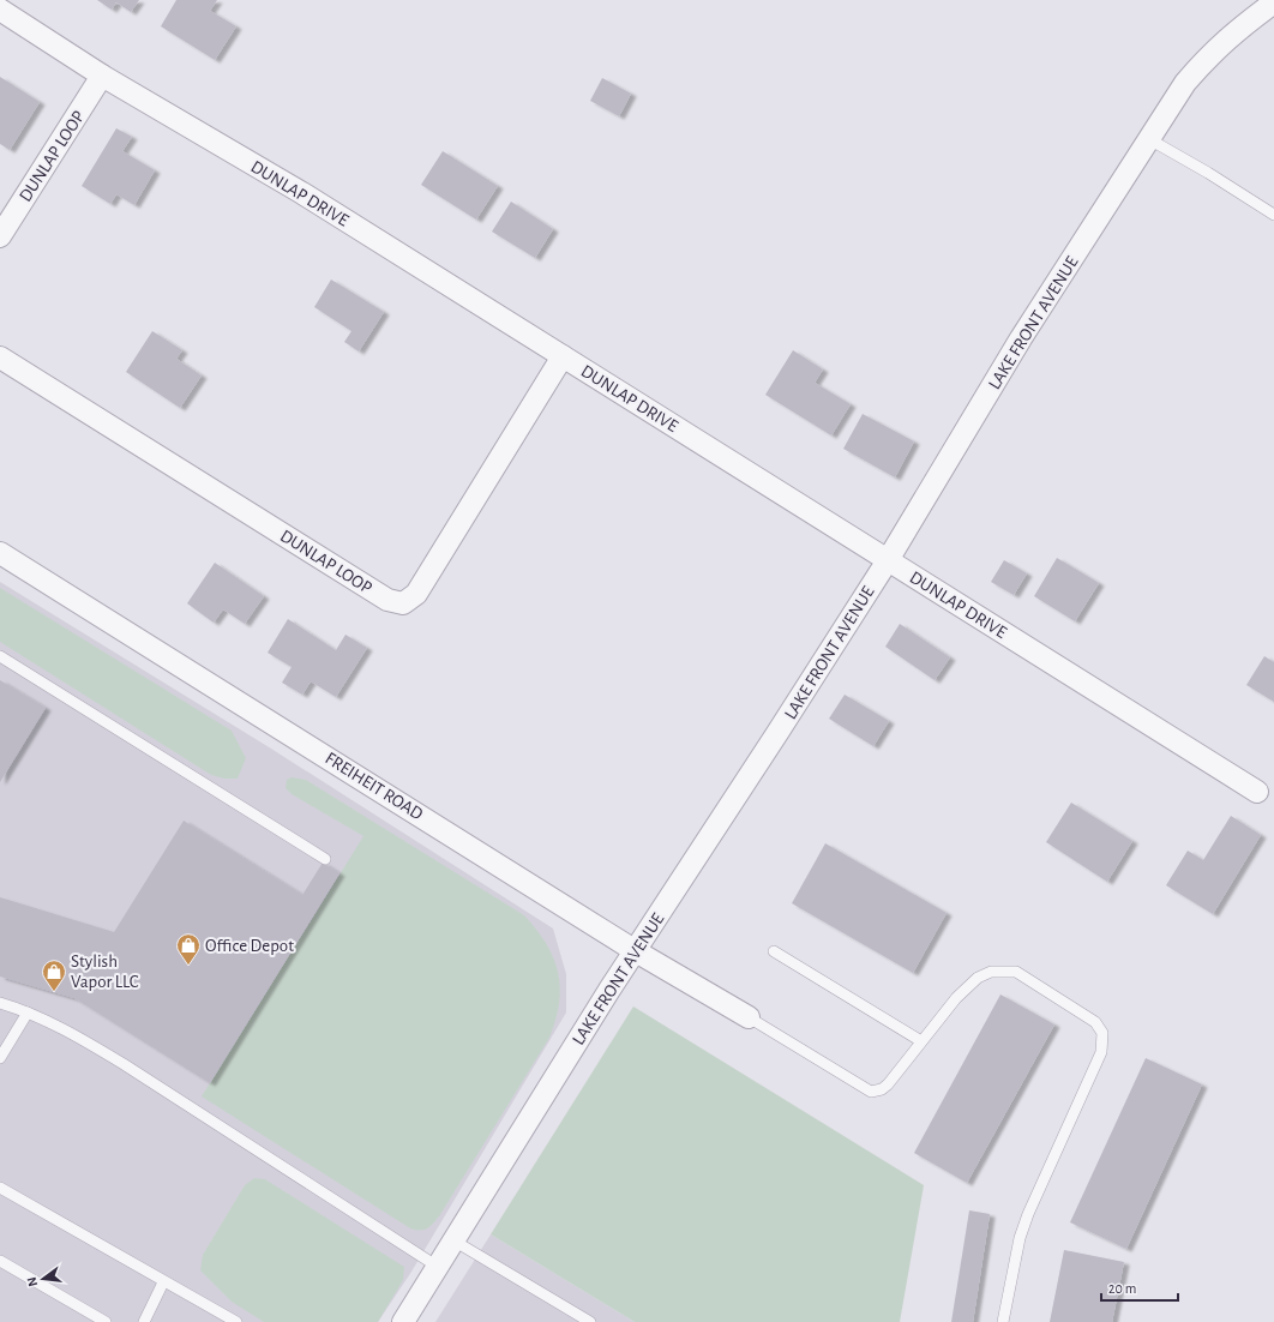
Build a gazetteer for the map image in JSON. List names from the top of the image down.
{
  "streets": {
    "street": [
      "DUNLAP LOOP",
      "DUNLAP DRIVE",
      "LAKE FRONT AVENUE",
      "FREIHEIT ROAD"
    ]
  },
  "crossings": [
    ["DUNLAP LOOP", "DUNLAP DRIVE"],
    ["DUNLAP DRIVE", "LAKE FRONT AVENUE"],
    ["LAKE FRONT AVENUE", "FREIHEIT ROAD"]
  ],
  "places": {
    "shop": ["Office Depot", "Stylish Vapor LLC"]
  },
  "scale_bar": "20 m",
  "north": "left"
}
